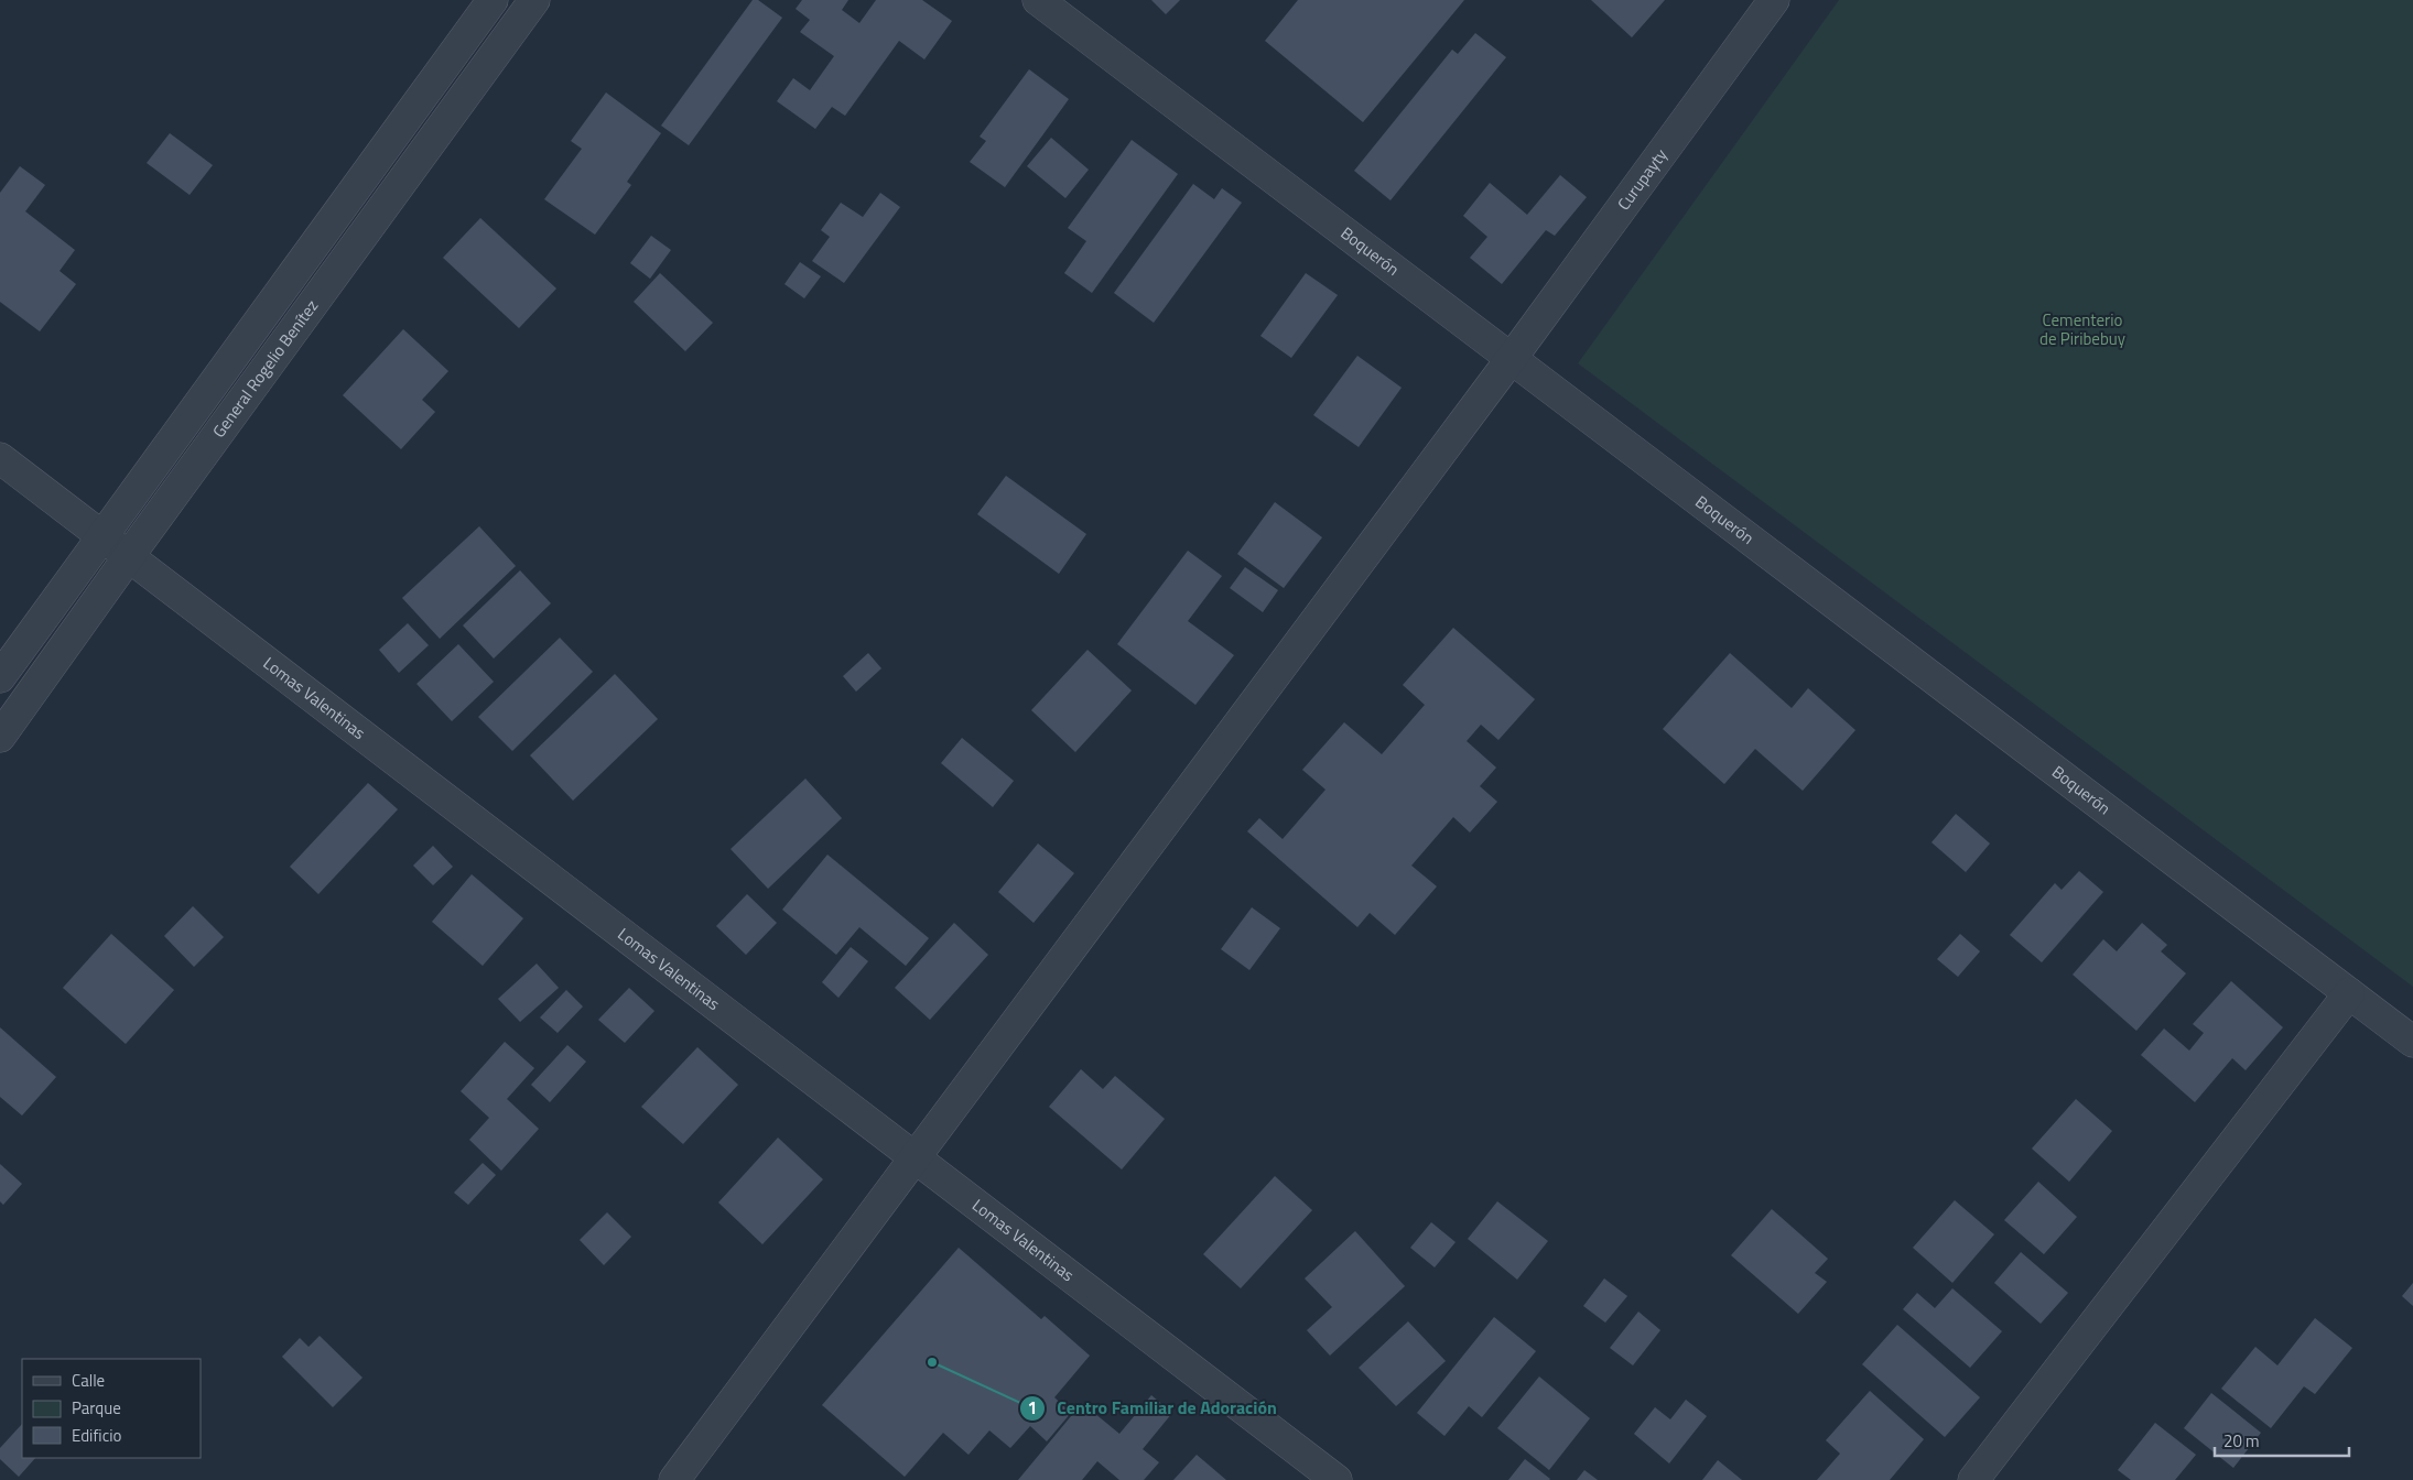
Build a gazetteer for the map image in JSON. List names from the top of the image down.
{
  "streets": {
    "street": [
      "Curupayty",
      "Boquerón",
      "General Rogelio Benítez",
      "Lomas Valentinas"
    ]
  },
  "crossings": [
    ["Curupayty", "Boquerón"],
    ["Curupayty", "Lomas Valentinas"],
    ["General Rogelio Benítez", "Lomas Valentinas"]
  ],
  "parks": ["Cementerio de Piribebuy"],
  "places": ["Centro Familiar de Adoración"],
  "legend": ["Calle", "Parque", "Edificio"],
  "scale_bar": "20 m"
}
